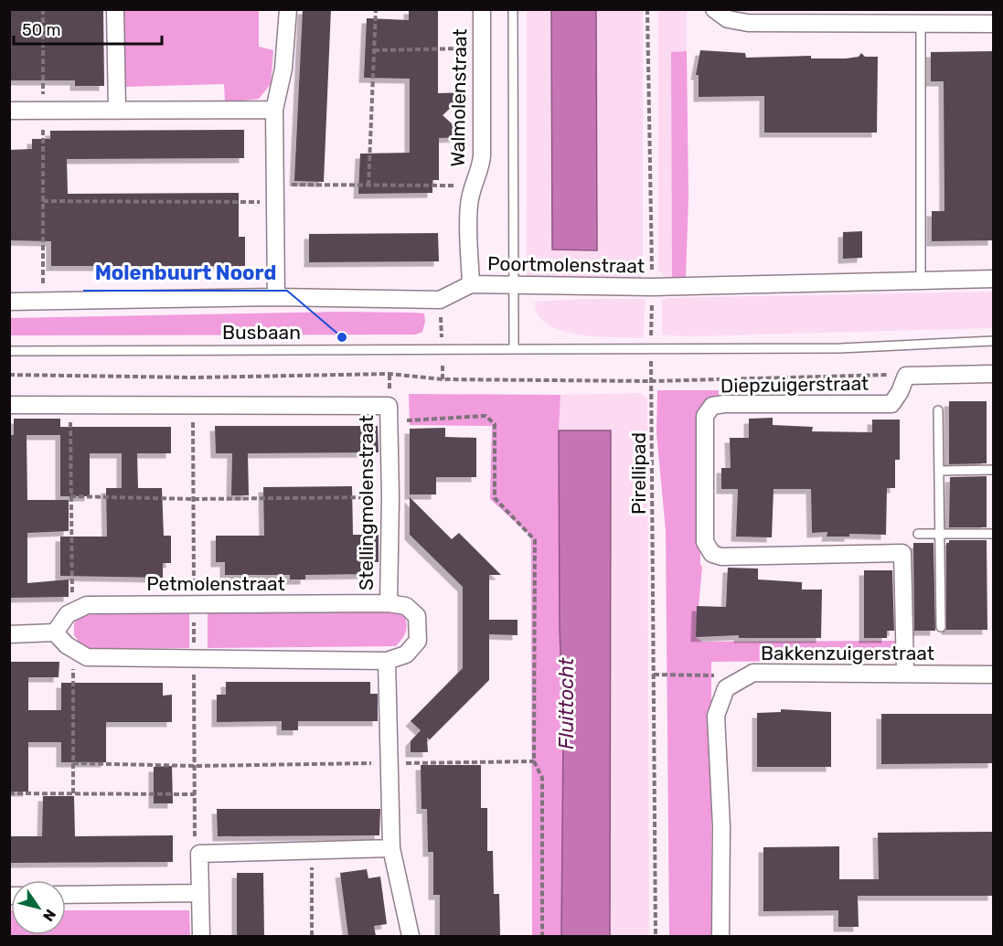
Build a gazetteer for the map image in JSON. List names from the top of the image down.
{
  "streets": {
    "street": [
      "Walmolenstraat",
      "Poortmolenstraat",
      "Diepzuigerstraat",
      "Stellingmolenstraat",
      "Petmolenstraat",
      "Bakkenzuigerstraat"
    ],
    "lane": ["Busbaan"],
    "path": ["Pirellipad"]
  },
  "crossings": [
    ["Walmolenstraat", "Poortmolenstraat"],
    ["Poortmolenstraat", "Pirellipad"],
    ["Busbaan", "Pirellipad"],
    ["Diepzuigerstraat", "Bakkenzuigerstraat"],
    ["Stellingmolenstraat", "Petmolenstraat"]
  ],
  "water": ["Fluittocht"],
  "places": ["Molenbuurt Noord"],
  "scale_bar": "50 m",
  "north": "bottom right"
}
